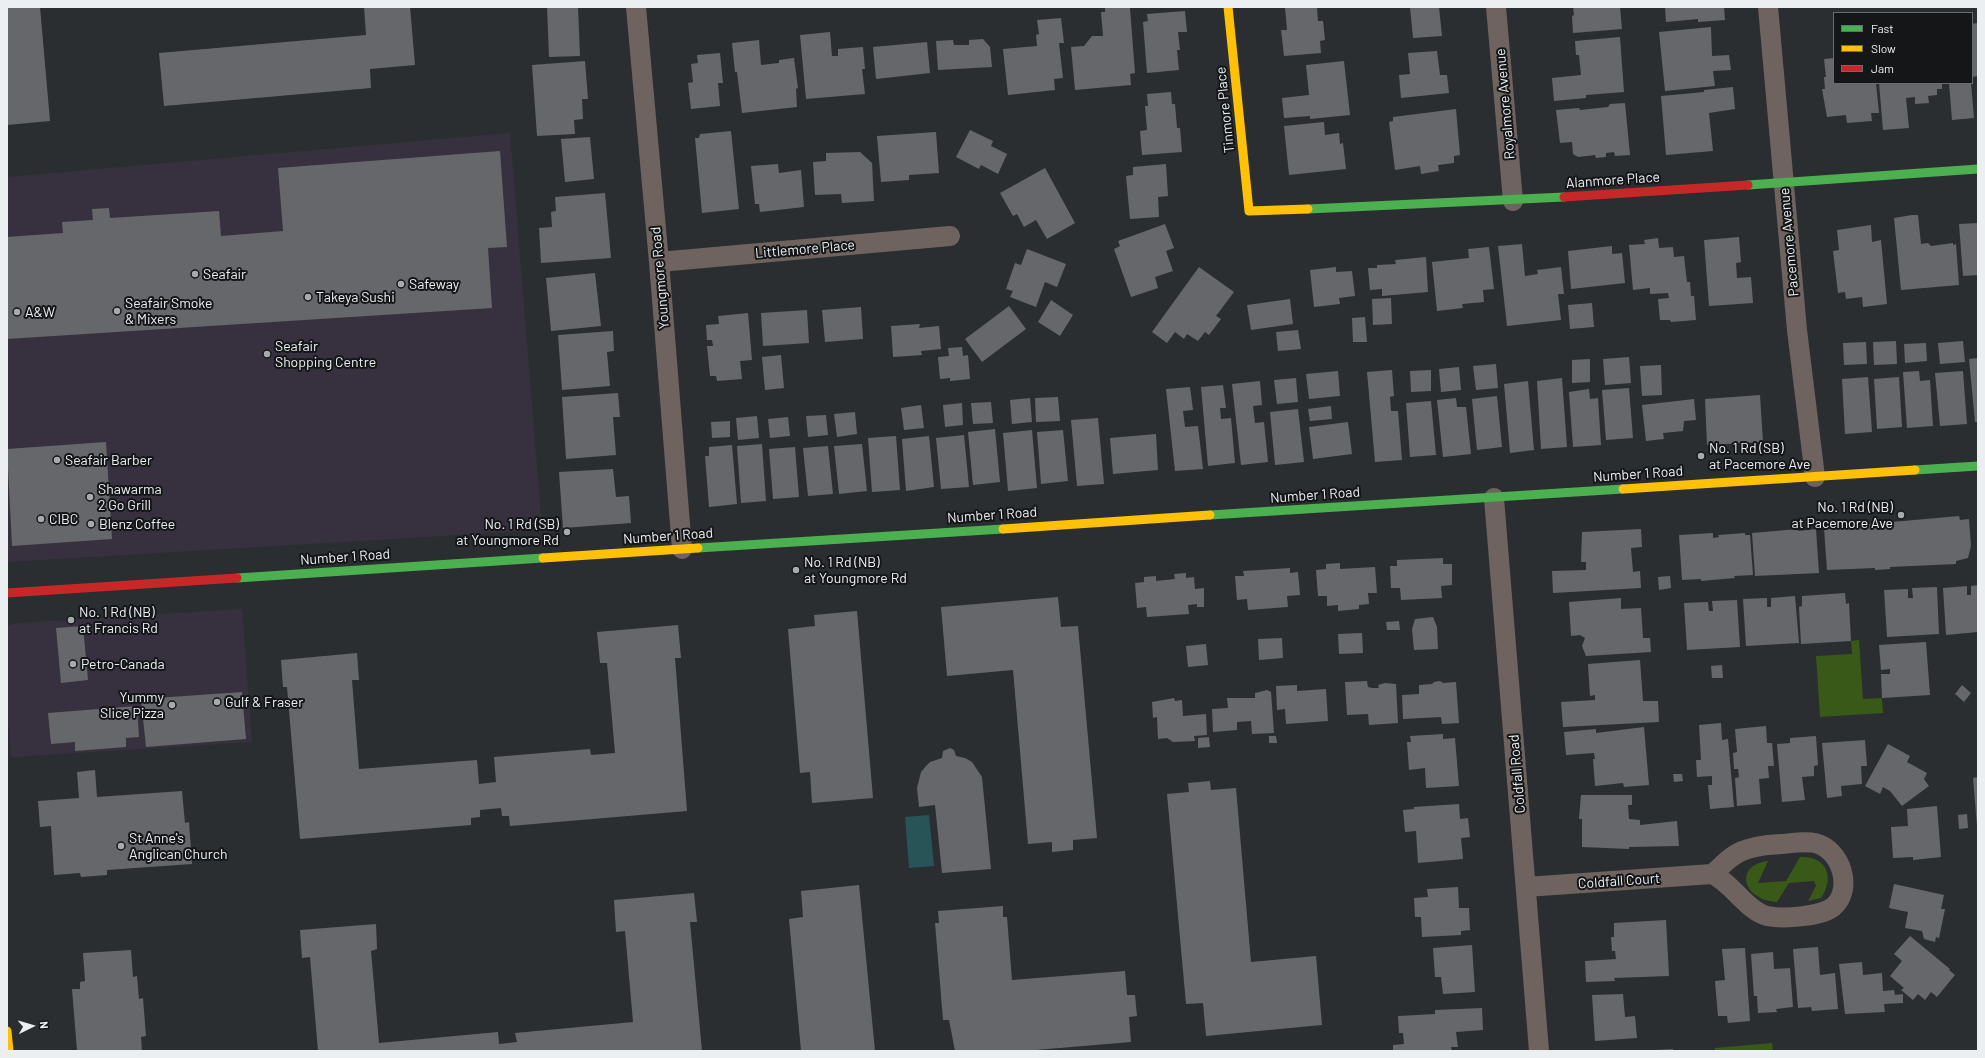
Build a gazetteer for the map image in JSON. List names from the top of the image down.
{
  "streets": {
    "main road": ["Tinmore Place", "Alanmore Place", "Number 1 Road"],
    "street": [
      "Royalmore Avenue",
      "Pacemore Avenue",
      "Littlemore Place",
      "Youngmore Road",
      "Coldfall Road",
      "Coldfall Court"
    ]
  },
  "crossings": [
    ["Royalmore Avenue", "Alanmore Place"],
    ["Tinmore Place", "Alanmore Place"],
    ["Alanmore Place", "Pacemore Avenue"],
    ["Pacemore Avenue", "Number 1 Road"],
    ["Littlemore Place", "Youngmore Road"],
    ["Youngmore Road", "Number 1 Road"],
    ["Number 1 Road", "Coldfall Road"],
    ["Coldfall Road", "Coldfall Court"]
  ],
  "places": [
    "Seafair",
    "Safeway",
    "Takeya Sushi",
    "Seafair Smoke & Mixers",
    "A&W",
    "Seafair Shopping Centre",
    "No. 1 Rd (SB) at Pacemore Ave",
    "Seafair Barber",
    "Shawarma 2 Go Grill",
    "No. 1 Rd (NB) at Pacemore Ave",
    "CIBC",
    "Blenz Coffee",
    "No. 1 Rd (SB) at Youngmore Rd",
    "No. 1 Rd (NB) at Youngmore Rd",
    "No. 1 Rd (NB) at Francis Rd",
    "Petro-Canada",
    "Gulf & Fraser",
    "Yummy Slice Pizza",
    "St Anne's Anglican Church"
  ],
  "legend": ["Fast", "Slow", "Jam"],
  "north": "right"
}
